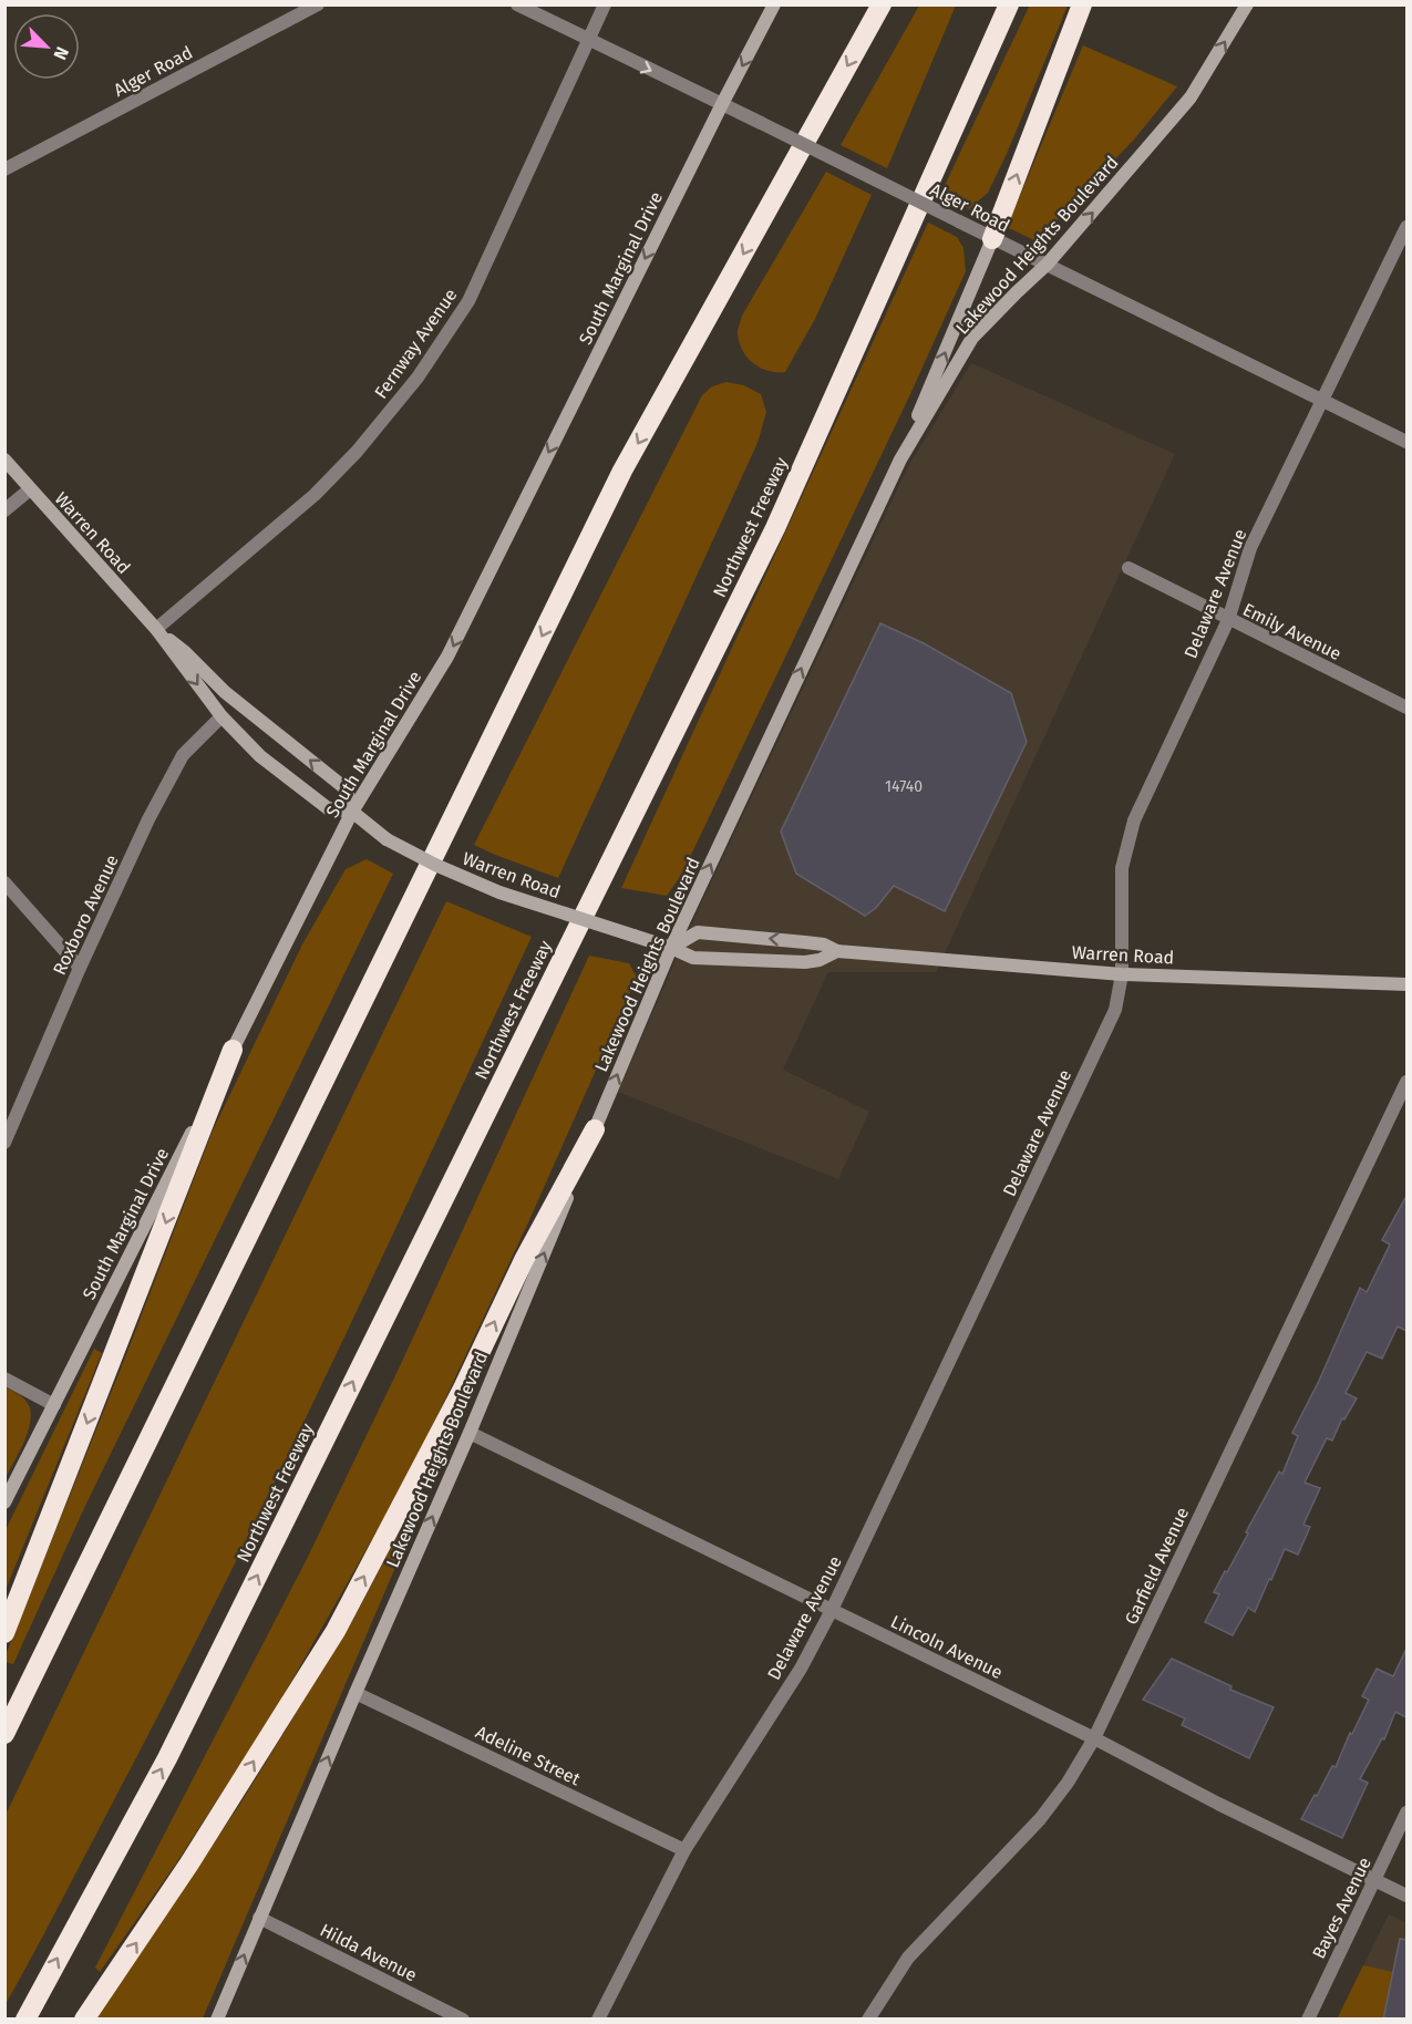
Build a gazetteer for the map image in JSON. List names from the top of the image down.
{
  "streets": {
    "highway": ["Northwest Freeway"],
    "main road": ["Lakewood Heights Boulevard", "South Marginal Drive", "Warren Road"],
    "street": [
      "Alger Road",
      "Fernway Avenue",
      "Delaware Avenue",
      "Emily Avenue",
      "Roxboro Avenue",
      "Garfield Avenue",
      "Lincoln Avenue",
      "Adeline Street",
      "Bayes Avenue",
      "Hilda Avenue"
    ]
  },
  "crossings": [
    ["Alger Road", "Lakewood Heights Boulevard"],
    ["Alger Road", "South Marginal Drive"],
    ["Alger Road", "Fernway Avenue"],
    ["Alger Road", "Delaware Avenue"],
    ["Lakewood Heights Boulevard", "Warren Road"],
    ["Lakewood Heights Boulevard", "Lincoln Avenue"],
    ["Lakewood Heights Boulevard", "Adeline Street"],
    ["Lakewood Heights Boulevard", "Hilda Avenue"],
    ["South Marginal Drive", "Warren Road"],
    ["Fernway Avenue", "Warren Road"],
    ["Warren Road", "Delaware Avenue"],
    ["Warren Road", "Roxboro Avenue"],
    ["Delaware Avenue", "Emily Avenue"],
    ["Delaware Avenue", "Lincoln Avenue"],
    ["Delaware Avenue", "Adeline Street"],
    ["Garfield Avenue", "Lincoln Avenue"],
    ["Lincoln Avenue", "Bayes Avenue"]
  ],
  "one_way": ["Lakewood Heights Boulevard", "South Marginal Drive"],
  "house_numbers": ["14740"],
  "north": "bottom right"
}
